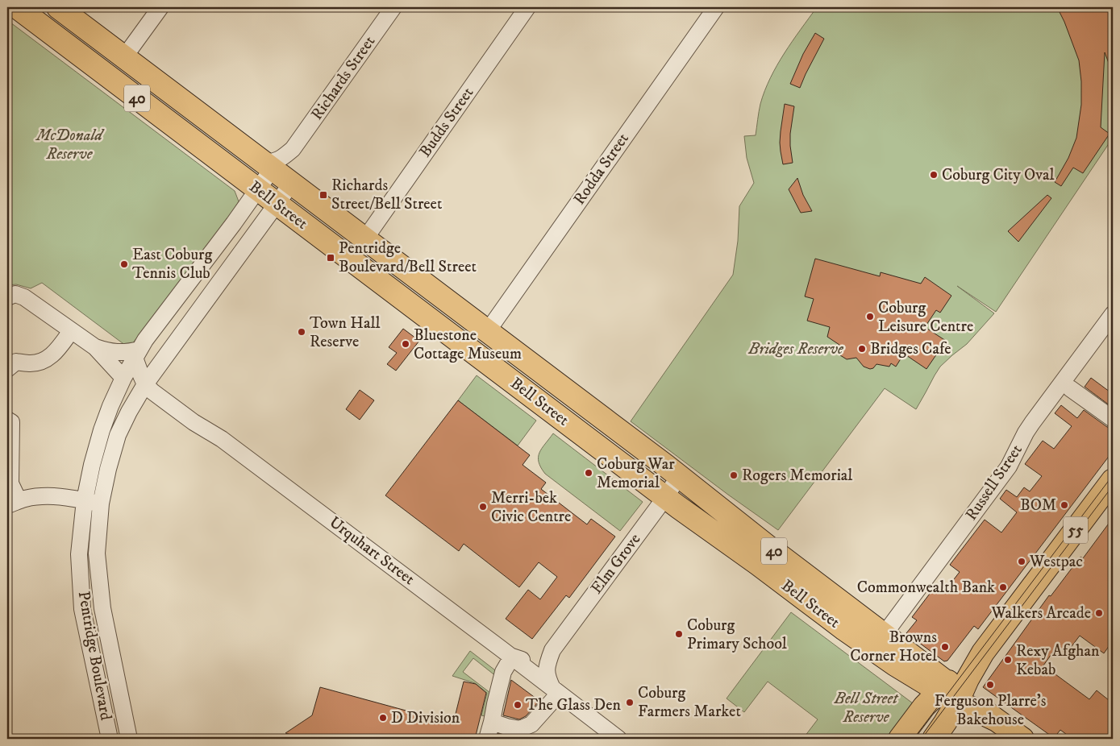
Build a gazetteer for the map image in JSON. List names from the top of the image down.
{
  "streets": {
    "highway": ["40", "Bell Street", "55"],
    "street": [
      "Richards Street",
      "Budds Street",
      "Rodda Street",
      "Russell Street",
      "Urquhart Street",
      "Elm Grove",
      "Pentridge Boulevard"
    ]
  },
  "crossings": [
    ["Richards Street", "Bell Street"],
    ["Richards Street", "Pentridge Boulevard"],
    ["Budds Street", "Bell Street"],
    ["Rodda Street", "Bell Street"],
    ["Bell Street", "Russell Street"],
    ["Bell Street", "55"],
    ["Bell Street", "Elm Grove"],
    ["Bell Street", "Pentridge Boulevard"],
    ["Urquhart Street", "Elm Grove"],
    ["Urquhart Street", "Pentridge Boulevard"]
  ],
  "parks": ["McDonald Reserve", "Bridges Reserve", "Bell Street Reserve"],
  "places": {
    "other": [
      "Coburg City Oval",
      "East Coburg Tennis Club",
      "Coburg Leisure Centre",
      "Town Hall Reserve",
      "Bluestone Cottage Museum",
      "Bridges Cafe",
      "Coburg War Memorial",
      "Rogers Memorial",
      "BOM",
      "Merri-bek Civic Centre",
      "Westpac",
      "Commonwealth Bank",
      "Walkers Arcade",
      "Coburg Primary School",
      "Browns Corner Hotel",
      "Rexy Afghan Kebab",
      "Ferguson Plarre's Bakehouse",
      "Coburg Farmers Market",
      "The Glass Den",
      "D Division"
    ],
    "transit": ["Richards Street/Bell Street", "Pentridge Boulevard/Bell Street"]
  }
}
